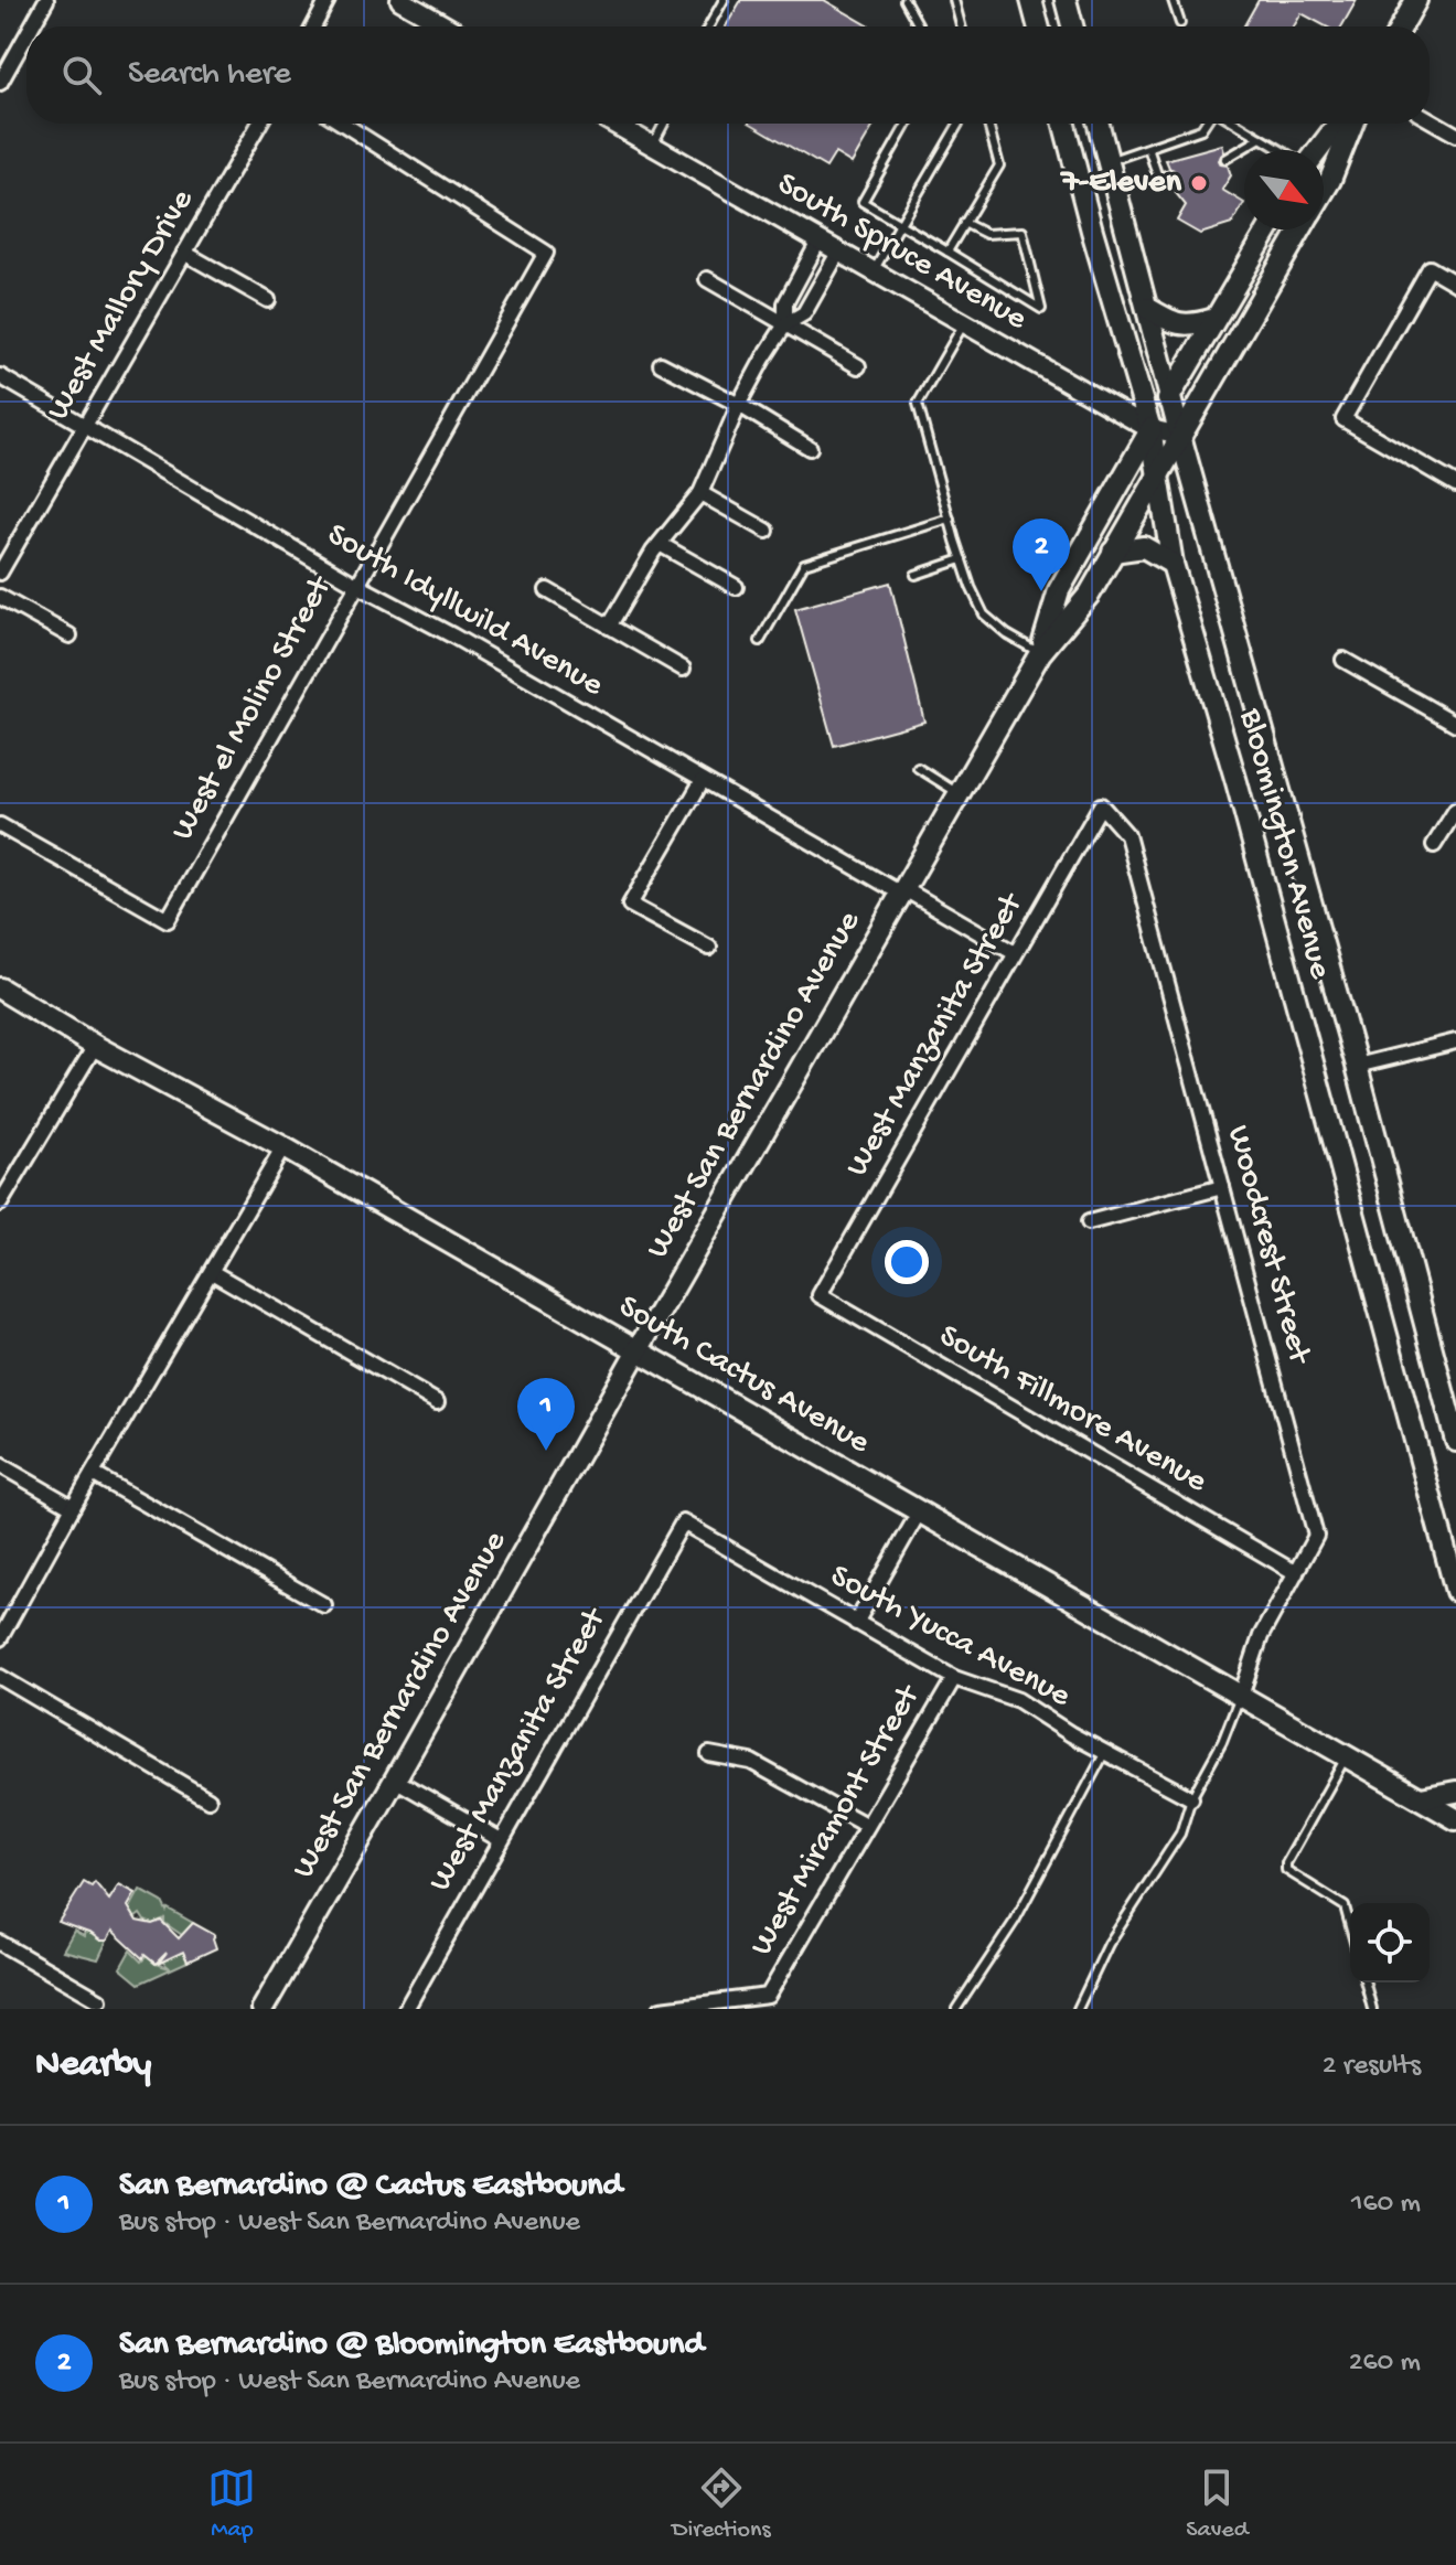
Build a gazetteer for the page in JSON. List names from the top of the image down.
{
  "streets": {
    "main road": ["Bloomington Avenue", "West San Bernardino Avenue", "South Cactus Avenue"],
    "street": [
      "South Spruce Avenue",
      "West Mallory Drive",
      "South Idyllwild Avenue",
      "West el Molino Street",
      "West Manzanita Street",
      "Woodcrest Street",
      "South Fillmore Avenue",
      "South Yucca Avenue",
      "West Miramont Street"
    ]
  },
  "crossings": [
    ["South Spruce Avenue", "Bloomington Avenue"],
    ["South Spruce Avenue", "West San Bernardino Avenue"],
    ["West Mallory Drive", "South Idyllwild Avenue"],
    ["South Idyllwild Avenue", "West el Molino Street"],
    ["South Idyllwild Avenue", "West Manzanita Street"],
    ["South Idyllwild Avenue", "West San Bernardino Avenue"],
    ["Bloomington Avenue", "West San Bernardino Avenue"],
    ["West Manzanita Street", "Woodcrest Street"],
    ["West Manzanita Street", "South Fillmore Avenue"],
    ["West Manzanita Street", "South Yucca Avenue"],
    ["West San Bernardino Avenue", "South Cactus Avenue"],
    ["Woodcrest Street", "South Cactus Avenue"],
    ["Woodcrest Street", "South Fillmore Avenue"],
    ["South Yucca Avenue", "West Miramont Street"]
  ],
  "places": ["7-Eleven"],
  "north": "bottom right",
  "page": {
    "search": "Search here",
    "pins": ["2", "1"],
    "heading": ["Nearby", "2 results"],
    "list": [
      {
        "mark": "1",
        "name": "San Bernardino @ Cactus Eastbound",
        "note": "Bus stop · West San Bernardino Avenue",
        "value": "160 m"
      },
      {
        "mark": "2",
        "name": "San Bernardino @ Bloomington Eastbound",
        "note": "Bus stop · West San Bernardino Avenue",
        "value": "260 m"
      }
    ],
    "nav": ["Map", "Directions", "Saved"]
  }
}
